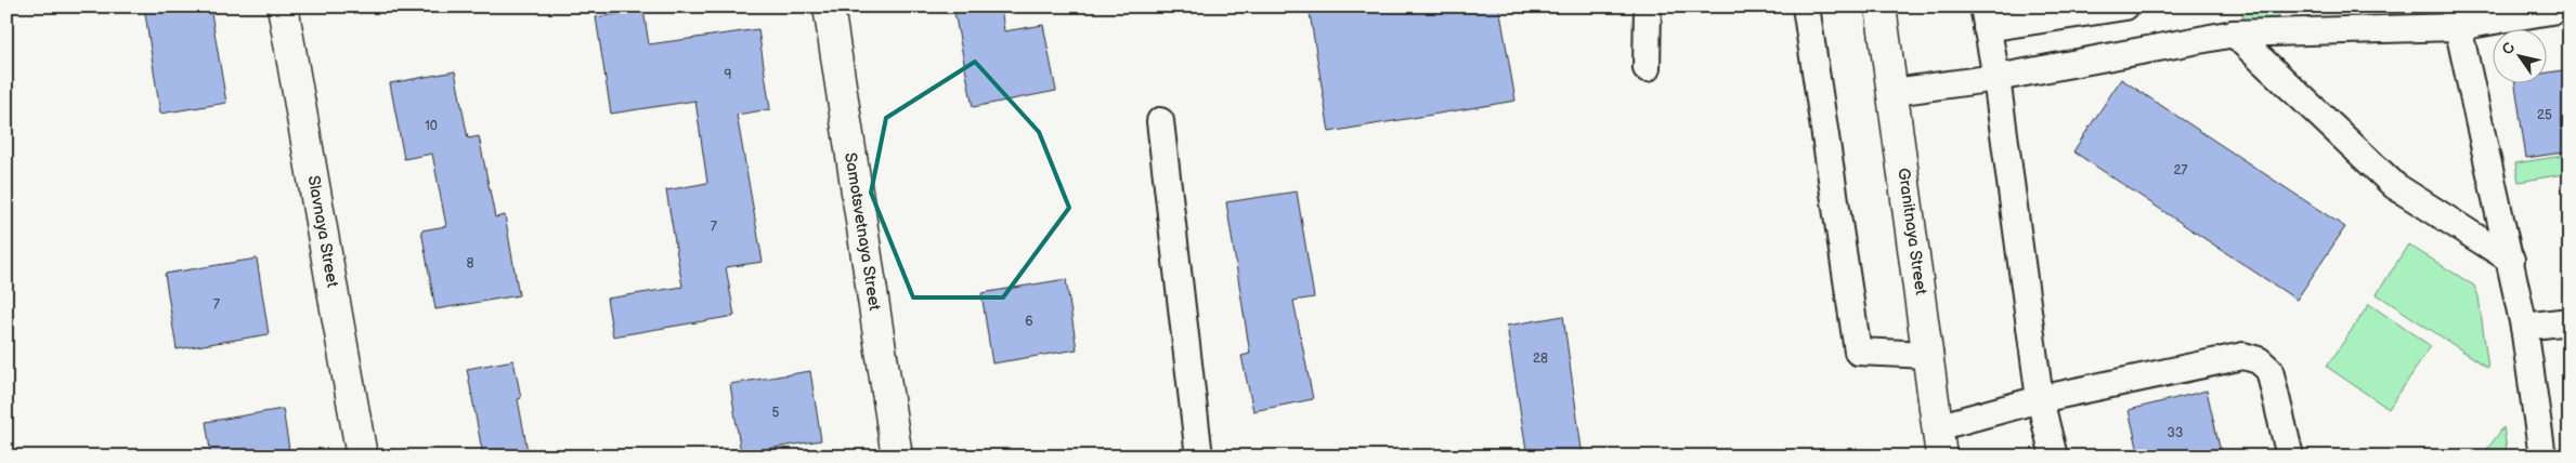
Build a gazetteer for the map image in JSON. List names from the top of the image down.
{
  "streets": {
    "street": ["Slavnaya Street", "Samotsvetnaya Street", "Granitnaya Street"]
  },
  "house_numbers": [
    "9",
    "25",
    "10",
    "27",
    "7",
    "8",
    "7",
    "6",
    "28",
    "5",
    "33"
  ],
  "north": "top left"
}
